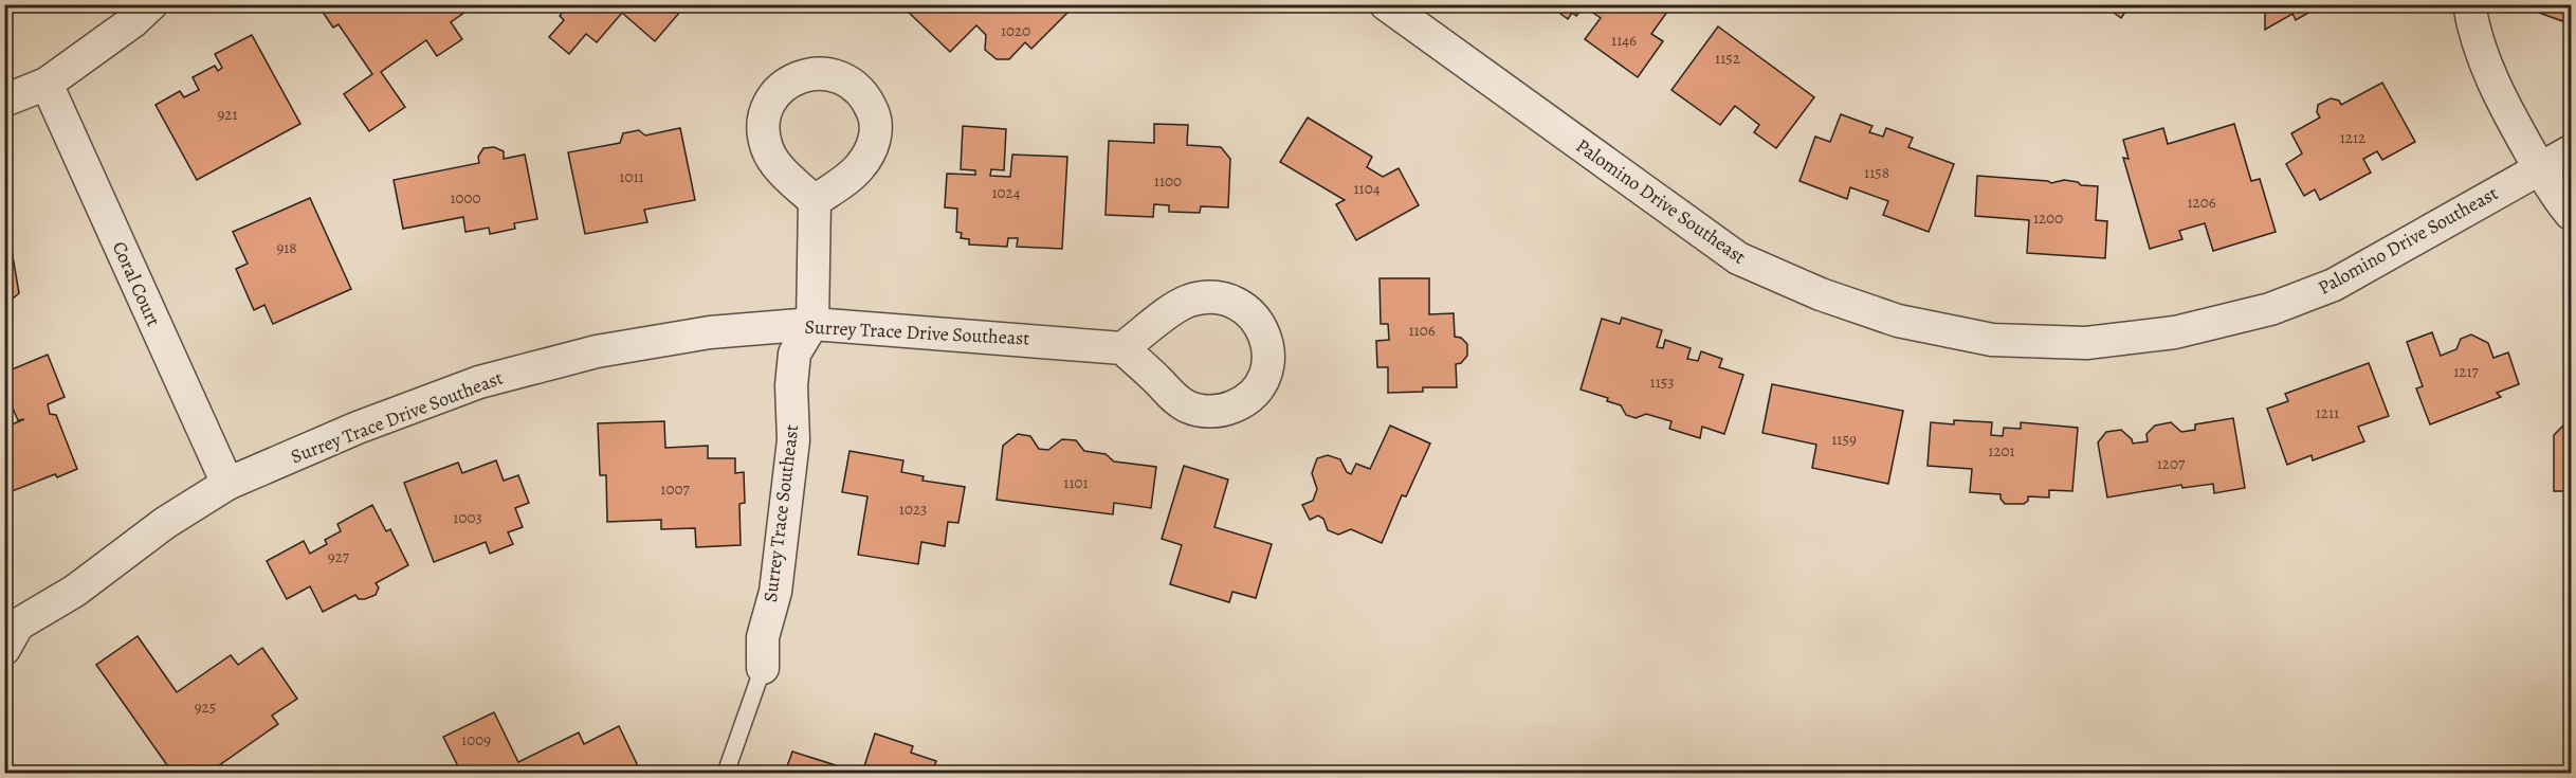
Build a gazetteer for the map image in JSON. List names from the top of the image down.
{
  "streets": {
    "street": [
      "Palomino Drive Southeast",
      "Coral Court",
      "Surrey Trace Drive Southeast",
      "Surrey Trace Southeast"
    ]
  },
  "crossings": [
    ["Coral Court", "Surrey Trace Drive Southeast"],
    ["Surrey Trace Drive Southeast", "Surrey Trace Southeast"]
  ],
  "house_numbers": [
    "1020",
    "1146",
    "1152",
    "921",
    "1212",
    "1158",
    "1011",
    "1100",
    "1104",
    "1024",
    "1000",
    "1206",
    "1200",
    "918",
    "1106",
    "1217",
    "1153",
    "1211",
    "1159",
    "1201",
    "1207",
    "1101",
    "1007",
    "1023",
    "1003",
    "927",
    "925",
    "1009"
  ]
}
